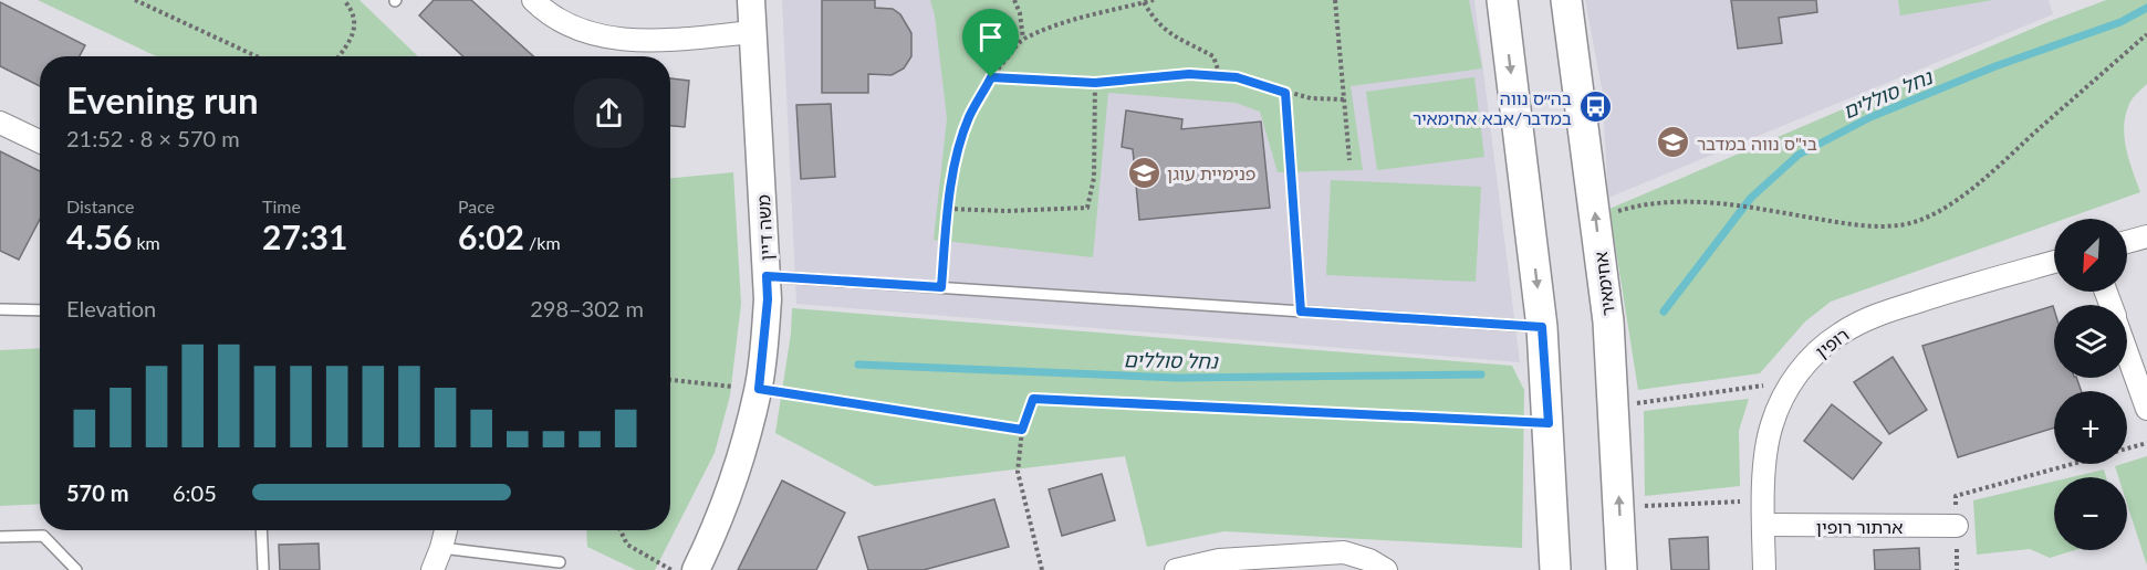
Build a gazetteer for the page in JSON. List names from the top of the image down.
{
  "streets": {
    "main road": ["אחימאיר"],
    "street": ["משה דיין", "רופין", "ארתור רופין"]
  },
  "crossings": [
    ["רופין", "ארתור רופין"]
  ],
  "water": ["נחל סוללים"],
  "places": {
    "bus stop": ["בה״ס נווה במדבר/אבא אחימאיר"],
    "school or university": ["בי\"ס נווה במדבר", "פנימיית עוגן"]
  },
  "north": "bottom left",
  "page": {
    "heading": ["Evening run", "21:52 · 8 × 570 m"],
    "stats": [
      ["Distance", "4.56 km"],
      ["Time", "27:31"],
      ["Pace", "6:02 /km"]
    ],
    "map_buttons": ["+", "−"],
    "chart": ["Elevation", "298–302 m"],
    "list": [
      {
        "name": "570 m",
        "note": "6:05"
      }
    ]
  }
}
